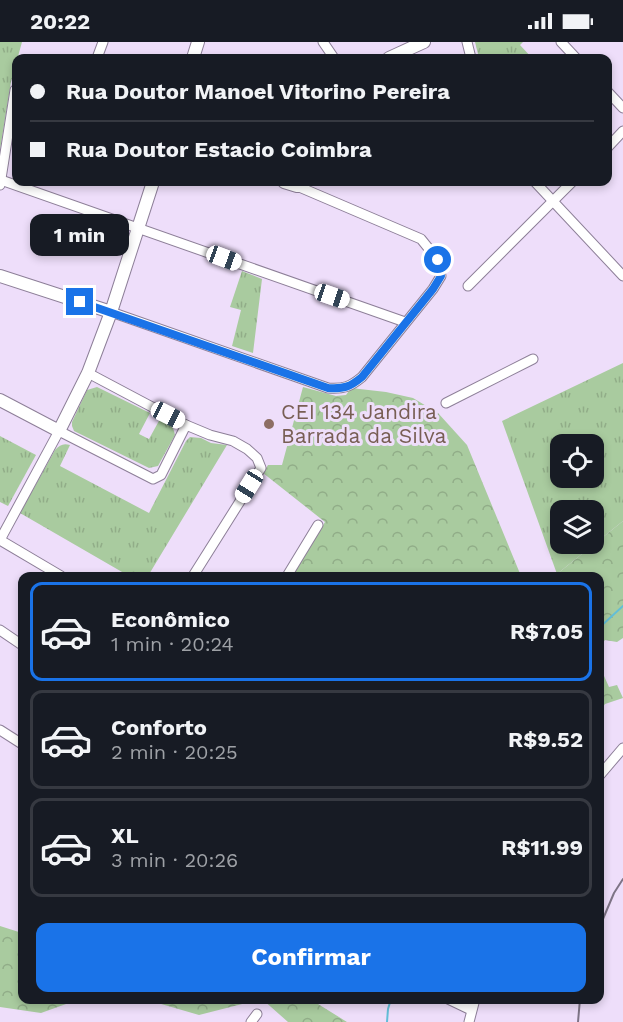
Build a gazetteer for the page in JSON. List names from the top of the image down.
{
  "places": ["CEI 134 Jandira Barrada da Silva"],
  "page": {
    "status": "20:22",
    "banner": ["Rua Doutor Manoel Vitorino Pereira", "Rua Doutor Estacio Coimbra"],
    "bubble": "1 min",
    "list": [
      {
        "name": "Econômico",
        "note": "1 min · 20:24",
        "value": "R$7.05"
      },
      {
        "name": "Conforto",
        "note": "2 min · 20:25",
        "value": "R$9.52"
      },
      {
        "name": "XL",
        "note": "3 min · 20:26",
        "value": "R$11.99"
      }
    ],
    "buttons": "Confirmar"
  }
}
